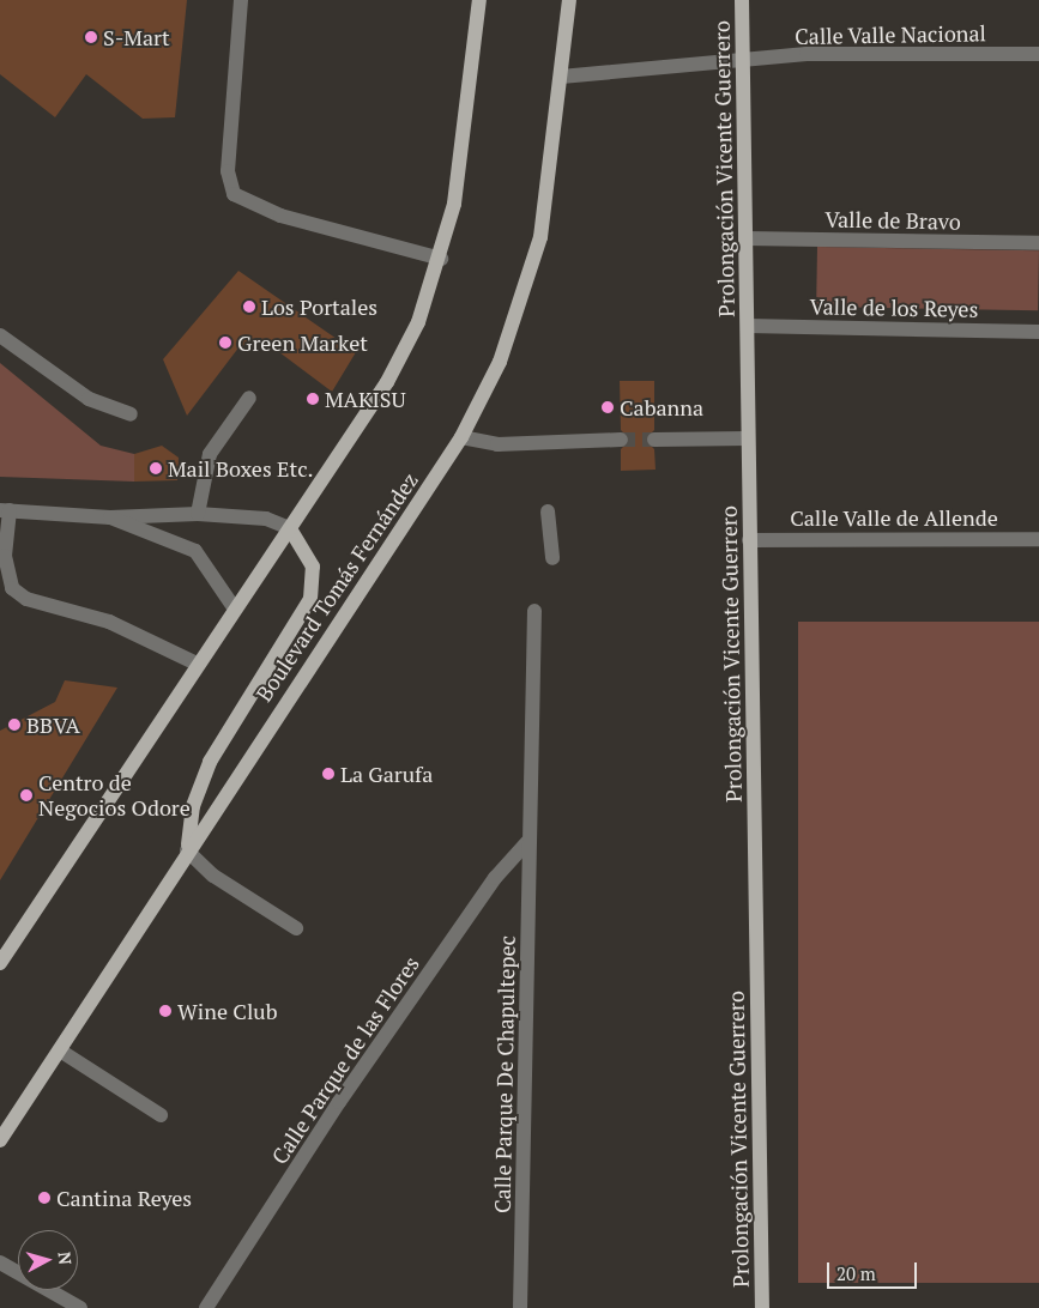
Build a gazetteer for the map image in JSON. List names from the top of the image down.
{
  "streets": {
    "main road": ["Prolongación Vicente Guerrero", "Boulevard Tomás Fernández"],
    "street": [
      "Calle Valle Nacional",
      "Valle de Bravo",
      "Valle de los Reyes",
      "Calle Valle de Allende",
      "Calle Parque de las Flores",
      "Calle Parque De Chapultepec"
    ]
  },
  "crossings": [
    ["Calle Valle Nacional", "Prolongación Vicente Guerrero"],
    ["Calle Valle Nacional", "Boulevard Tomás Fernández"],
    ["Prolongación Vicente Guerrero", "Valle de Bravo"],
    ["Prolongación Vicente Guerrero", "Valle de los Reyes"],
    ["Prolongación Vicente Guerrero", "Calle Valle de Allende"],
    ["Calle Parque de las Flores", "Calle Parque De Chapultepec"]
  ],
  "places": [
    "S-Mart",
    "Los Portales",
    "Green Market",
    "MAKISU",
    "Cabanna",
    "Mail Boxes Etc.",
    "BBVA",
    "La Garufa",
    "Centro de Negocios Odore",
    "Wine Club",
    "Cantina Reyes"
  ],
  "scale_bar": "20 m",
  "north": "right"
}
